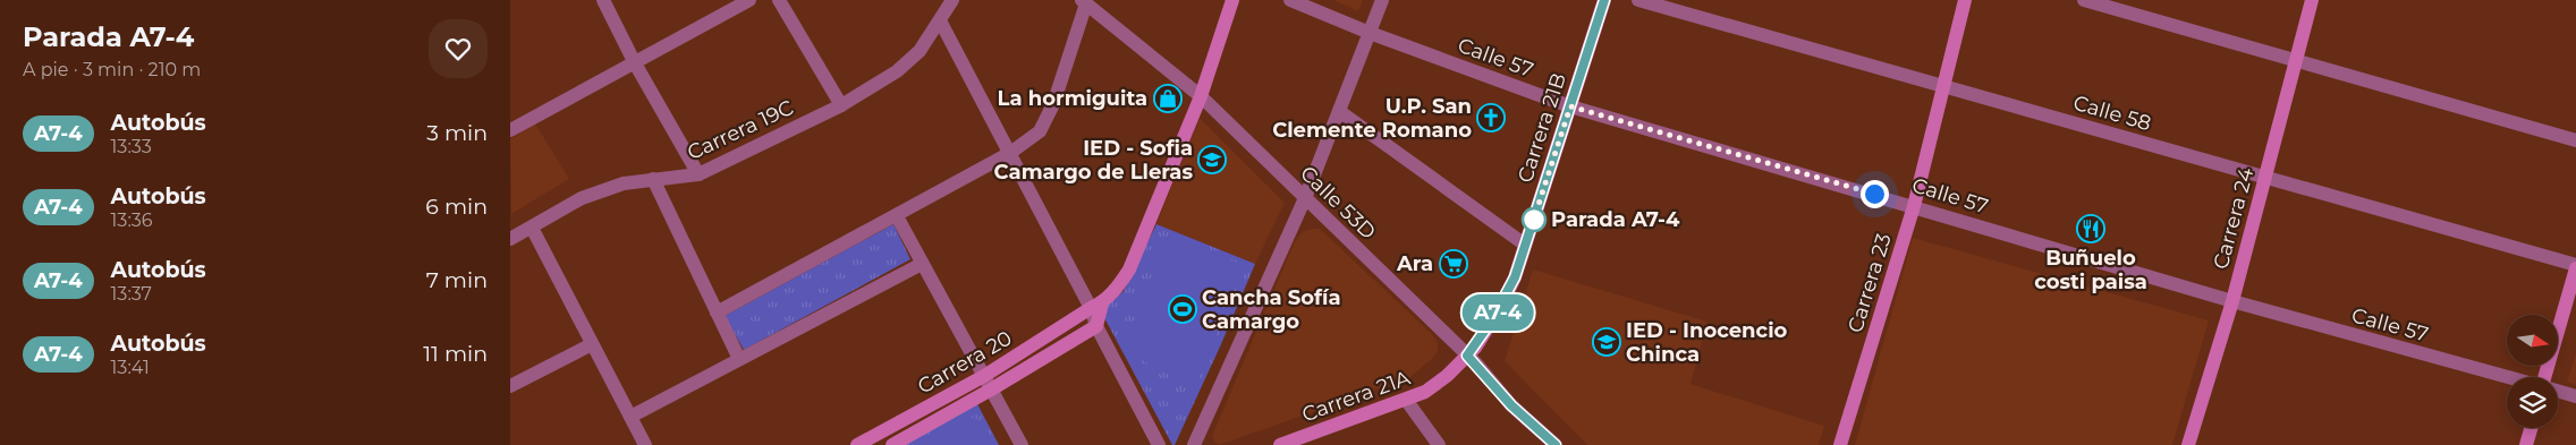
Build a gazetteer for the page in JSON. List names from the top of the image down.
{
  "streets": {
    "street": [
      "Calle 57",
      "Calle 58",
      "Carrera 21B",
      "Carrera 19C",
      "Calle 53D",
      "Carrera 24",
      "Carrera 23",
      "Carrera 20",
      "Carrera 21A"
    ]
  },
  "crossings": [
    ["Calle 57", "Carrera 21B"],
    ["Calle 57", "Carrera 24"],
    ["Calle 57", "Carrera 23"],
    ["Calle 58", "Carrera 24"],
    ["Calle 58", "Carrera 23"],
    ["Carrera 21B", "Calle 53D"],
    ["Carrera 21B", "Carrera 21A"],
    ["Calle 53D", "Carrera 21A"]
  ],
  "places": {
    "shop": ["La hormiguita"],
    "church": ["U.P. San Clemente Romano"],
    "school or university": ["IED - Sofia Camargo de Lleras", "IED - Inocencio Chinca"],
    "other": ["Parada A7-4"],
    "restaurant": ["Buñuelo costi paisa"],
    "supermarket": ["Ara"],
    "sports": ["Cancha Sofía Camargo"]
  },
  "lines": ["bus line A7-4"],
  "north": "right",
  "page": {
    "heading": ["Parada A7-4", "A pie · 3 min · 210 m"],
    "on_map": "A7-4",
    "list": [
      {
        "mark": "A7-4",
        "name": "Autobús",
        "note": "13:33",
        "value": "3 min"
      },
      {
        "mark": "A7-4",
        "name": "Autobús",
        "note": "13:36",
        "value": "6 min"
      },
      {
        "mark": "A7-4",
        "name": "Autobús",
        "note": "13:37",
        "value": "7 min"
      },
      {
        "mark": "A7-4",
        "name": "Autobús",
        "note": "13:41",
        "value": "11 min"
      }
    ]
  }
}
